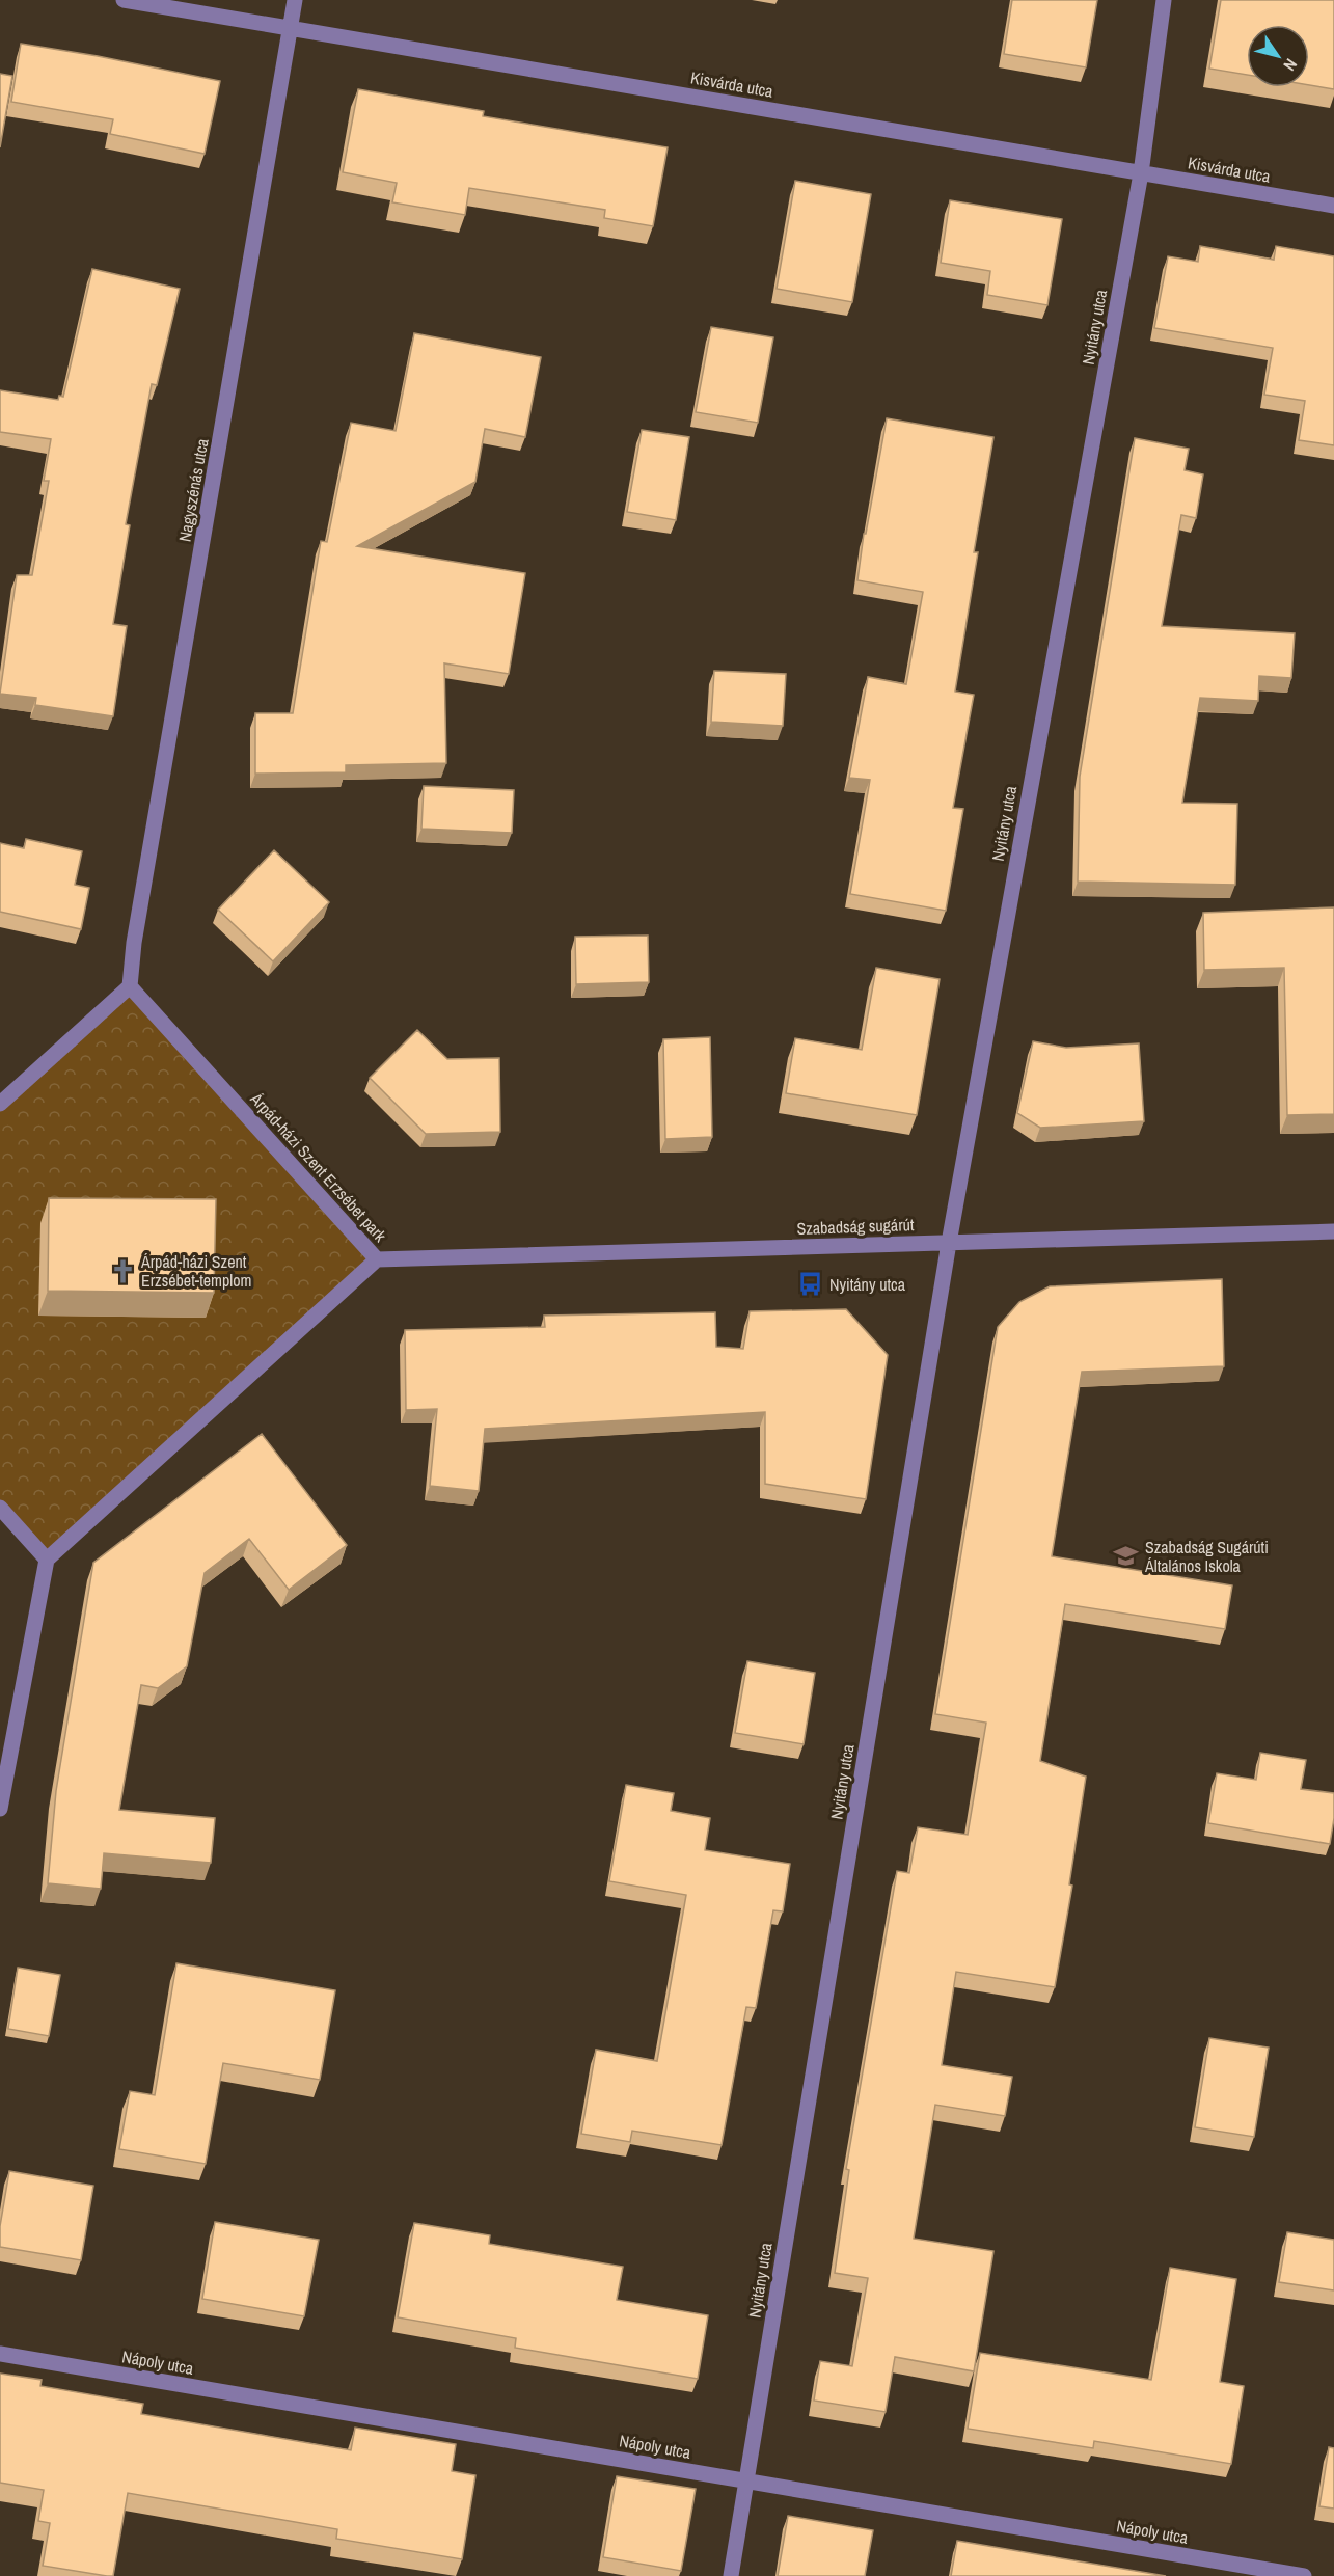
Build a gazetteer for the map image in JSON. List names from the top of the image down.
{
  "streets": {
    "street": [
      "Kisvárda utca",
      "Nyitány utca",
      "Nagyszénás utca",
      "Árpád-házi Szent Erzsébet park",
      "Szabadság sugárút",
      "Nápoly utca"
    ]
  },
  "crossings": [
    ["Kisvárda utca", "Nyitány utca"],
    ["Kisvárda utca", "Nagyszénás utca"],
    ["Nyitány utca", "Szabadság sugárút"],
    ["Nyitány utca", "Nápoly utca"],
    ["Nagyszénás utca", "Árpád-házi Szent Erzsébet park"],
    ["Árpád-házi Szent Erzsébet park", "Szabadság sugárút"]
  ],
  "places": {
    "church": ["Árpád-házi Szent Erzsébet-templom"],
    "bus stop": ["Nyitány utca"],
    "school or university": ["Szabadság Sugárúti Általános Iskola"]
  },
  "north": "bottom right"
}
